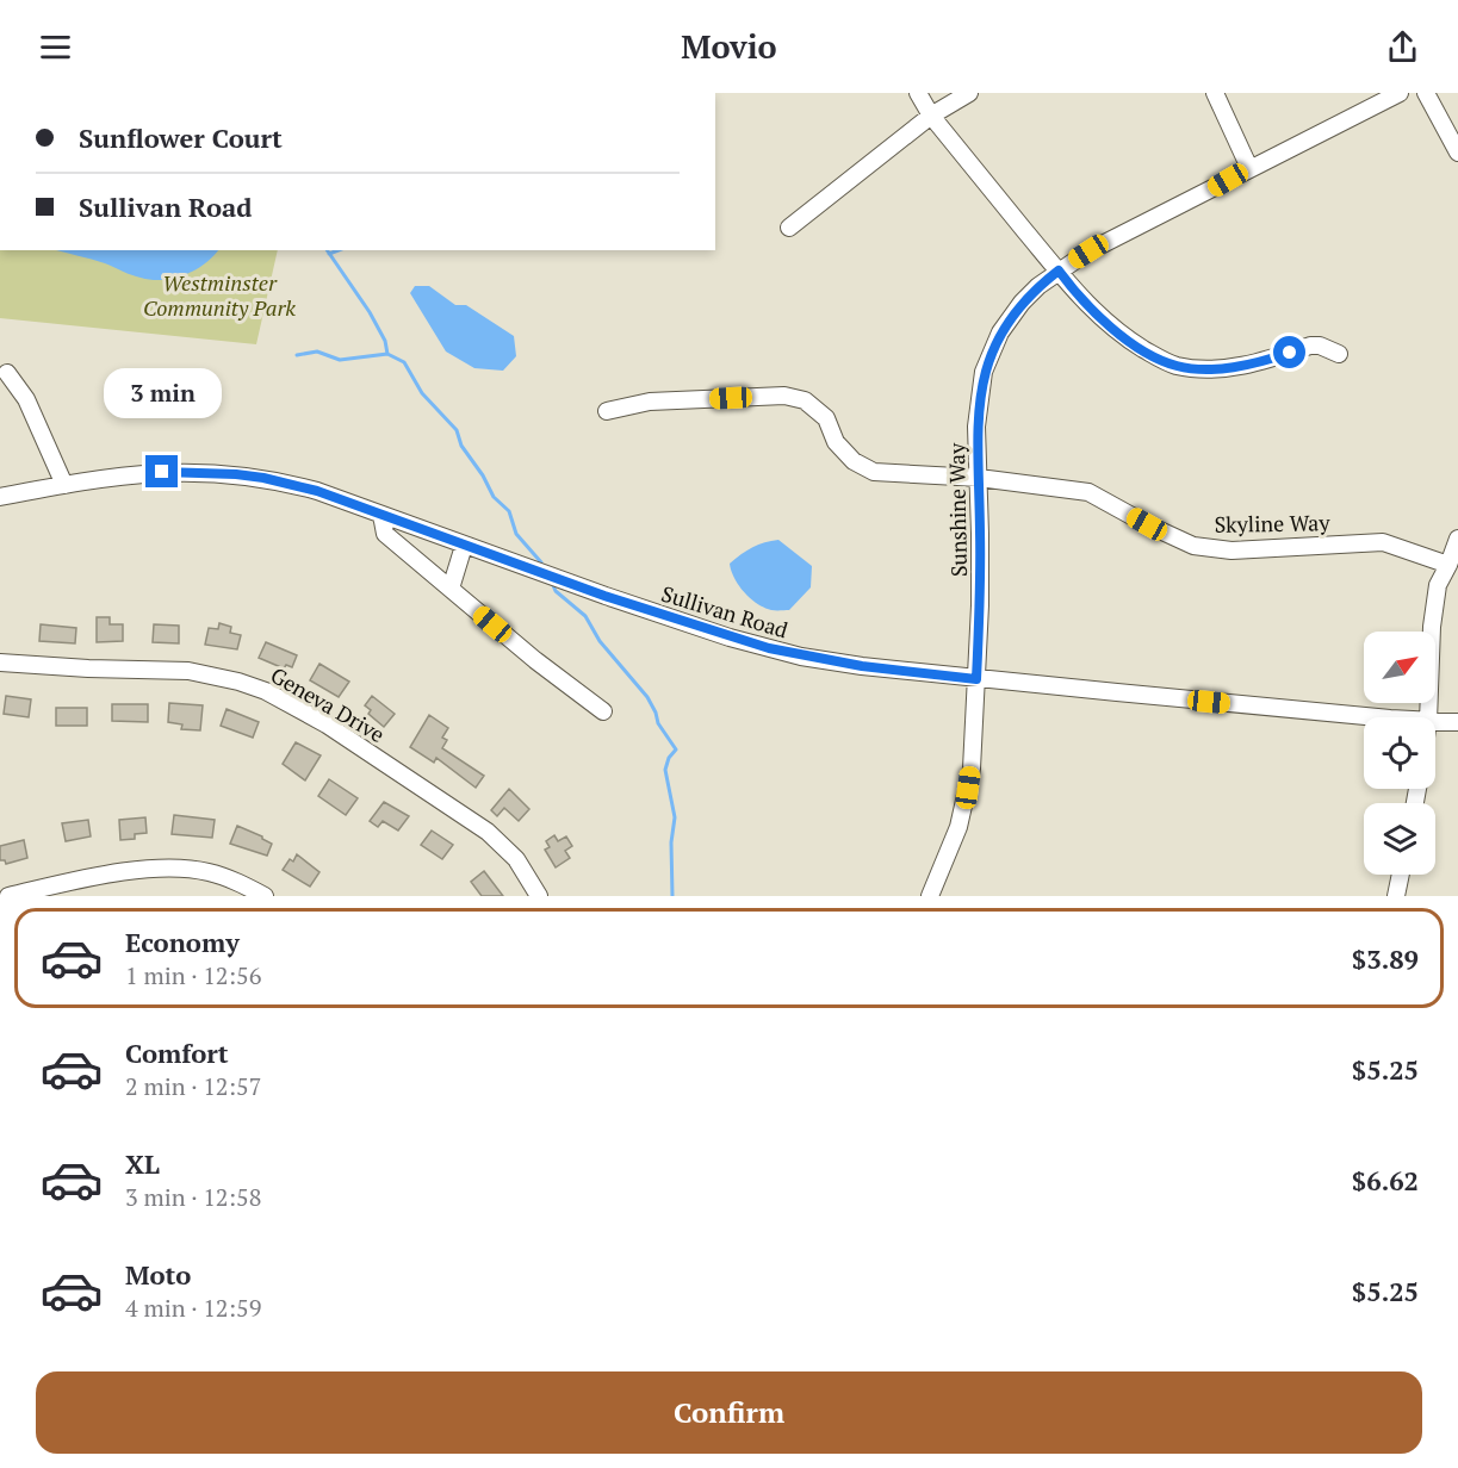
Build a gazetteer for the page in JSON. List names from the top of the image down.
{
  "streets": {
    "street": [
      "Sunshine Way",
      "Skyline Way",
      "Sullivan Road",
      "Geneva Drive"
    ]
  },
  "crossings": [
    ["Sunshine Way", "Skyline Way"],
    ["Sunshine Way", "Sullivan Road"]
  ],
  "parks": ["Westminster Community Park"],
  "north": "top right",
  "page": {
    "header": "Movio",
    "banner": ["Sunflower Court", "Sullivan Road"],
    "bubble": "3 min",
    "list": [
      {
        "name": "Economy",
        "note": "1 min · 12:56",
        "value": "$3.89"
      },
      {
        "name": "Comfort",
        "note": "2 min · 12:57",
        "value": "$5.25"
      },
      {
        "name": "XL",
        "note": "3 min · 12:58",
        "value": "$6.62"
      },
      {
        "name": "Moto",
        "note": "4 min · 12:59",
        "value": "$5.25"
      }
    ],
    "buttons": "Confirm"
  }
}
